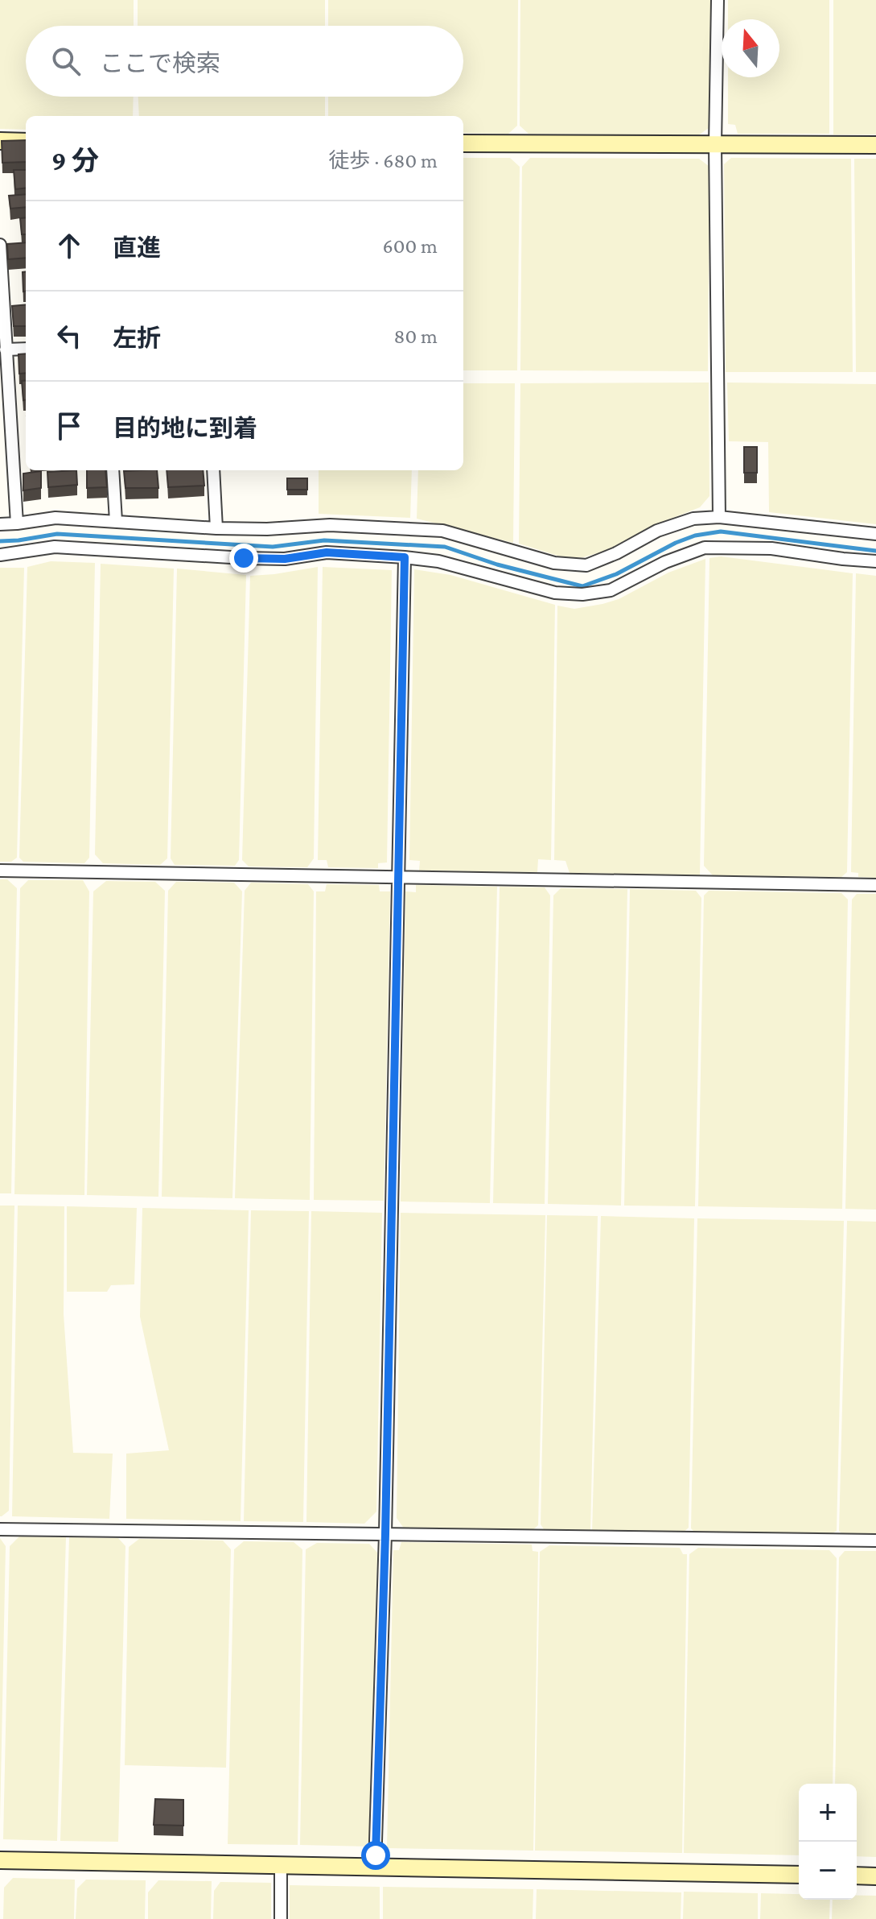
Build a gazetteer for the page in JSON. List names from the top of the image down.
{
  "north": "top",
  "page": {
    "search": "ここで検索",
    "heading": ["9 分", "徒歩 · 680 m"],
    "list": [
      ["直進", "600 m"],
      ["左折", "80 m"],
      "目的地に到着"
    ],
    "map_buttons": ["+", "−"]
  }
}
